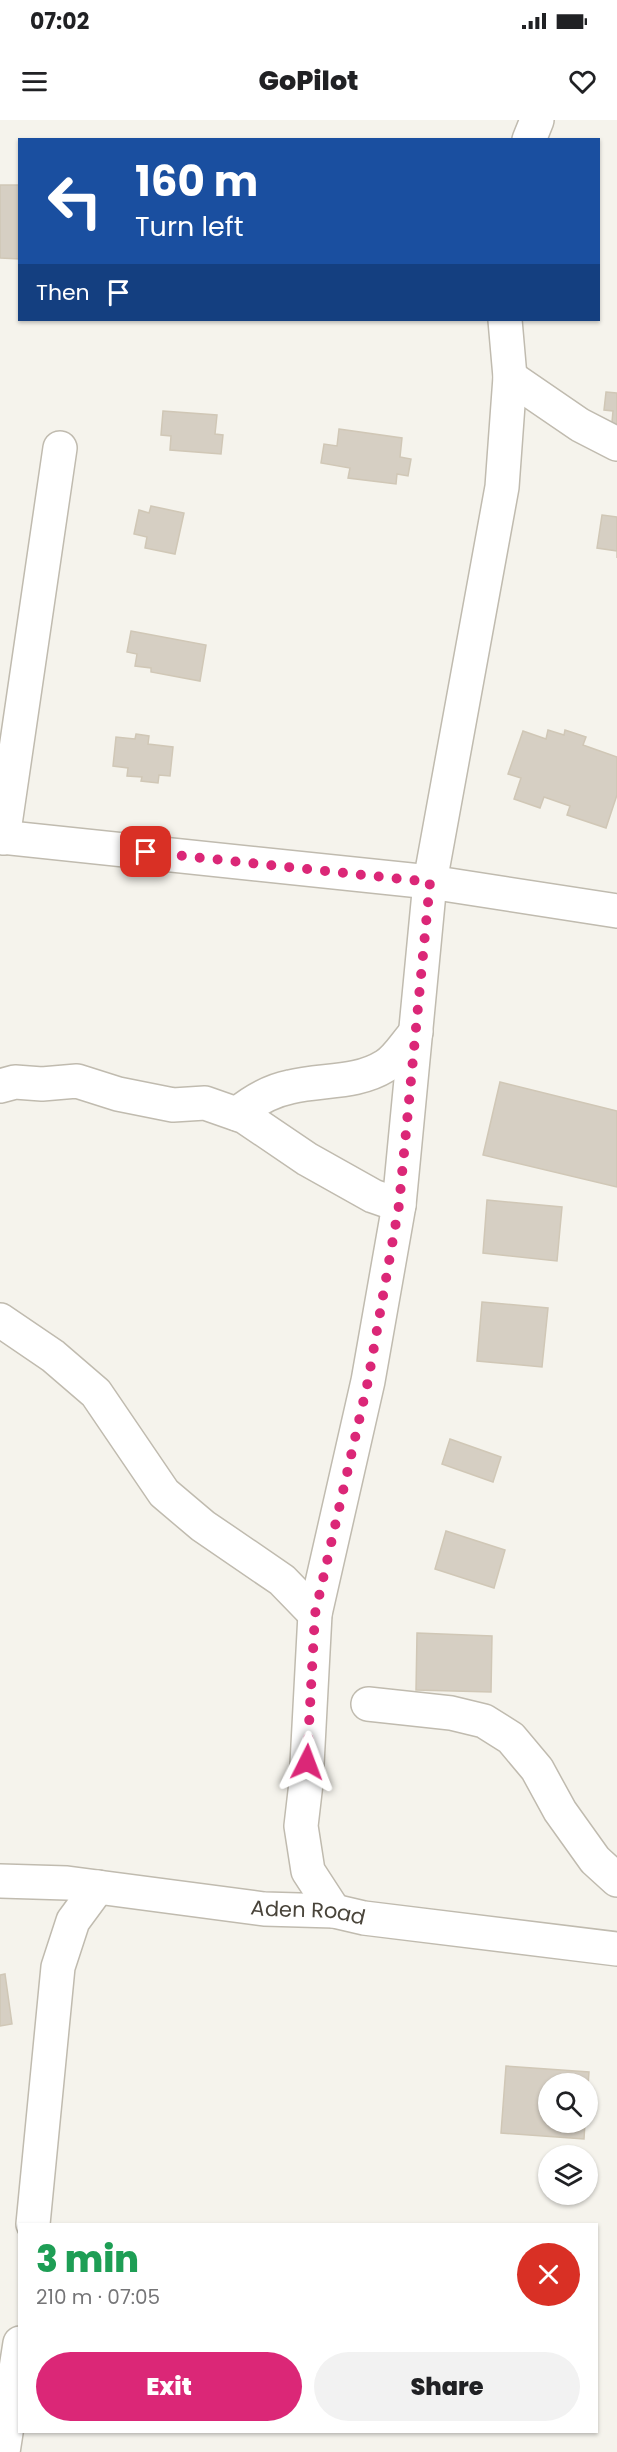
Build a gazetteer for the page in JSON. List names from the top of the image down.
{
  "streets": {
    "street": ["Aden Road"]
  },
  "page": {
    "status": "07:02",
    "header": "GoPilot",
    "turn": ["160 m", "Turn left"],
    "then": "Then",
    "heading": ["3 min", "210 m · 07:05"],
    "buttons": ["Exit", "Share"]
  }
}
